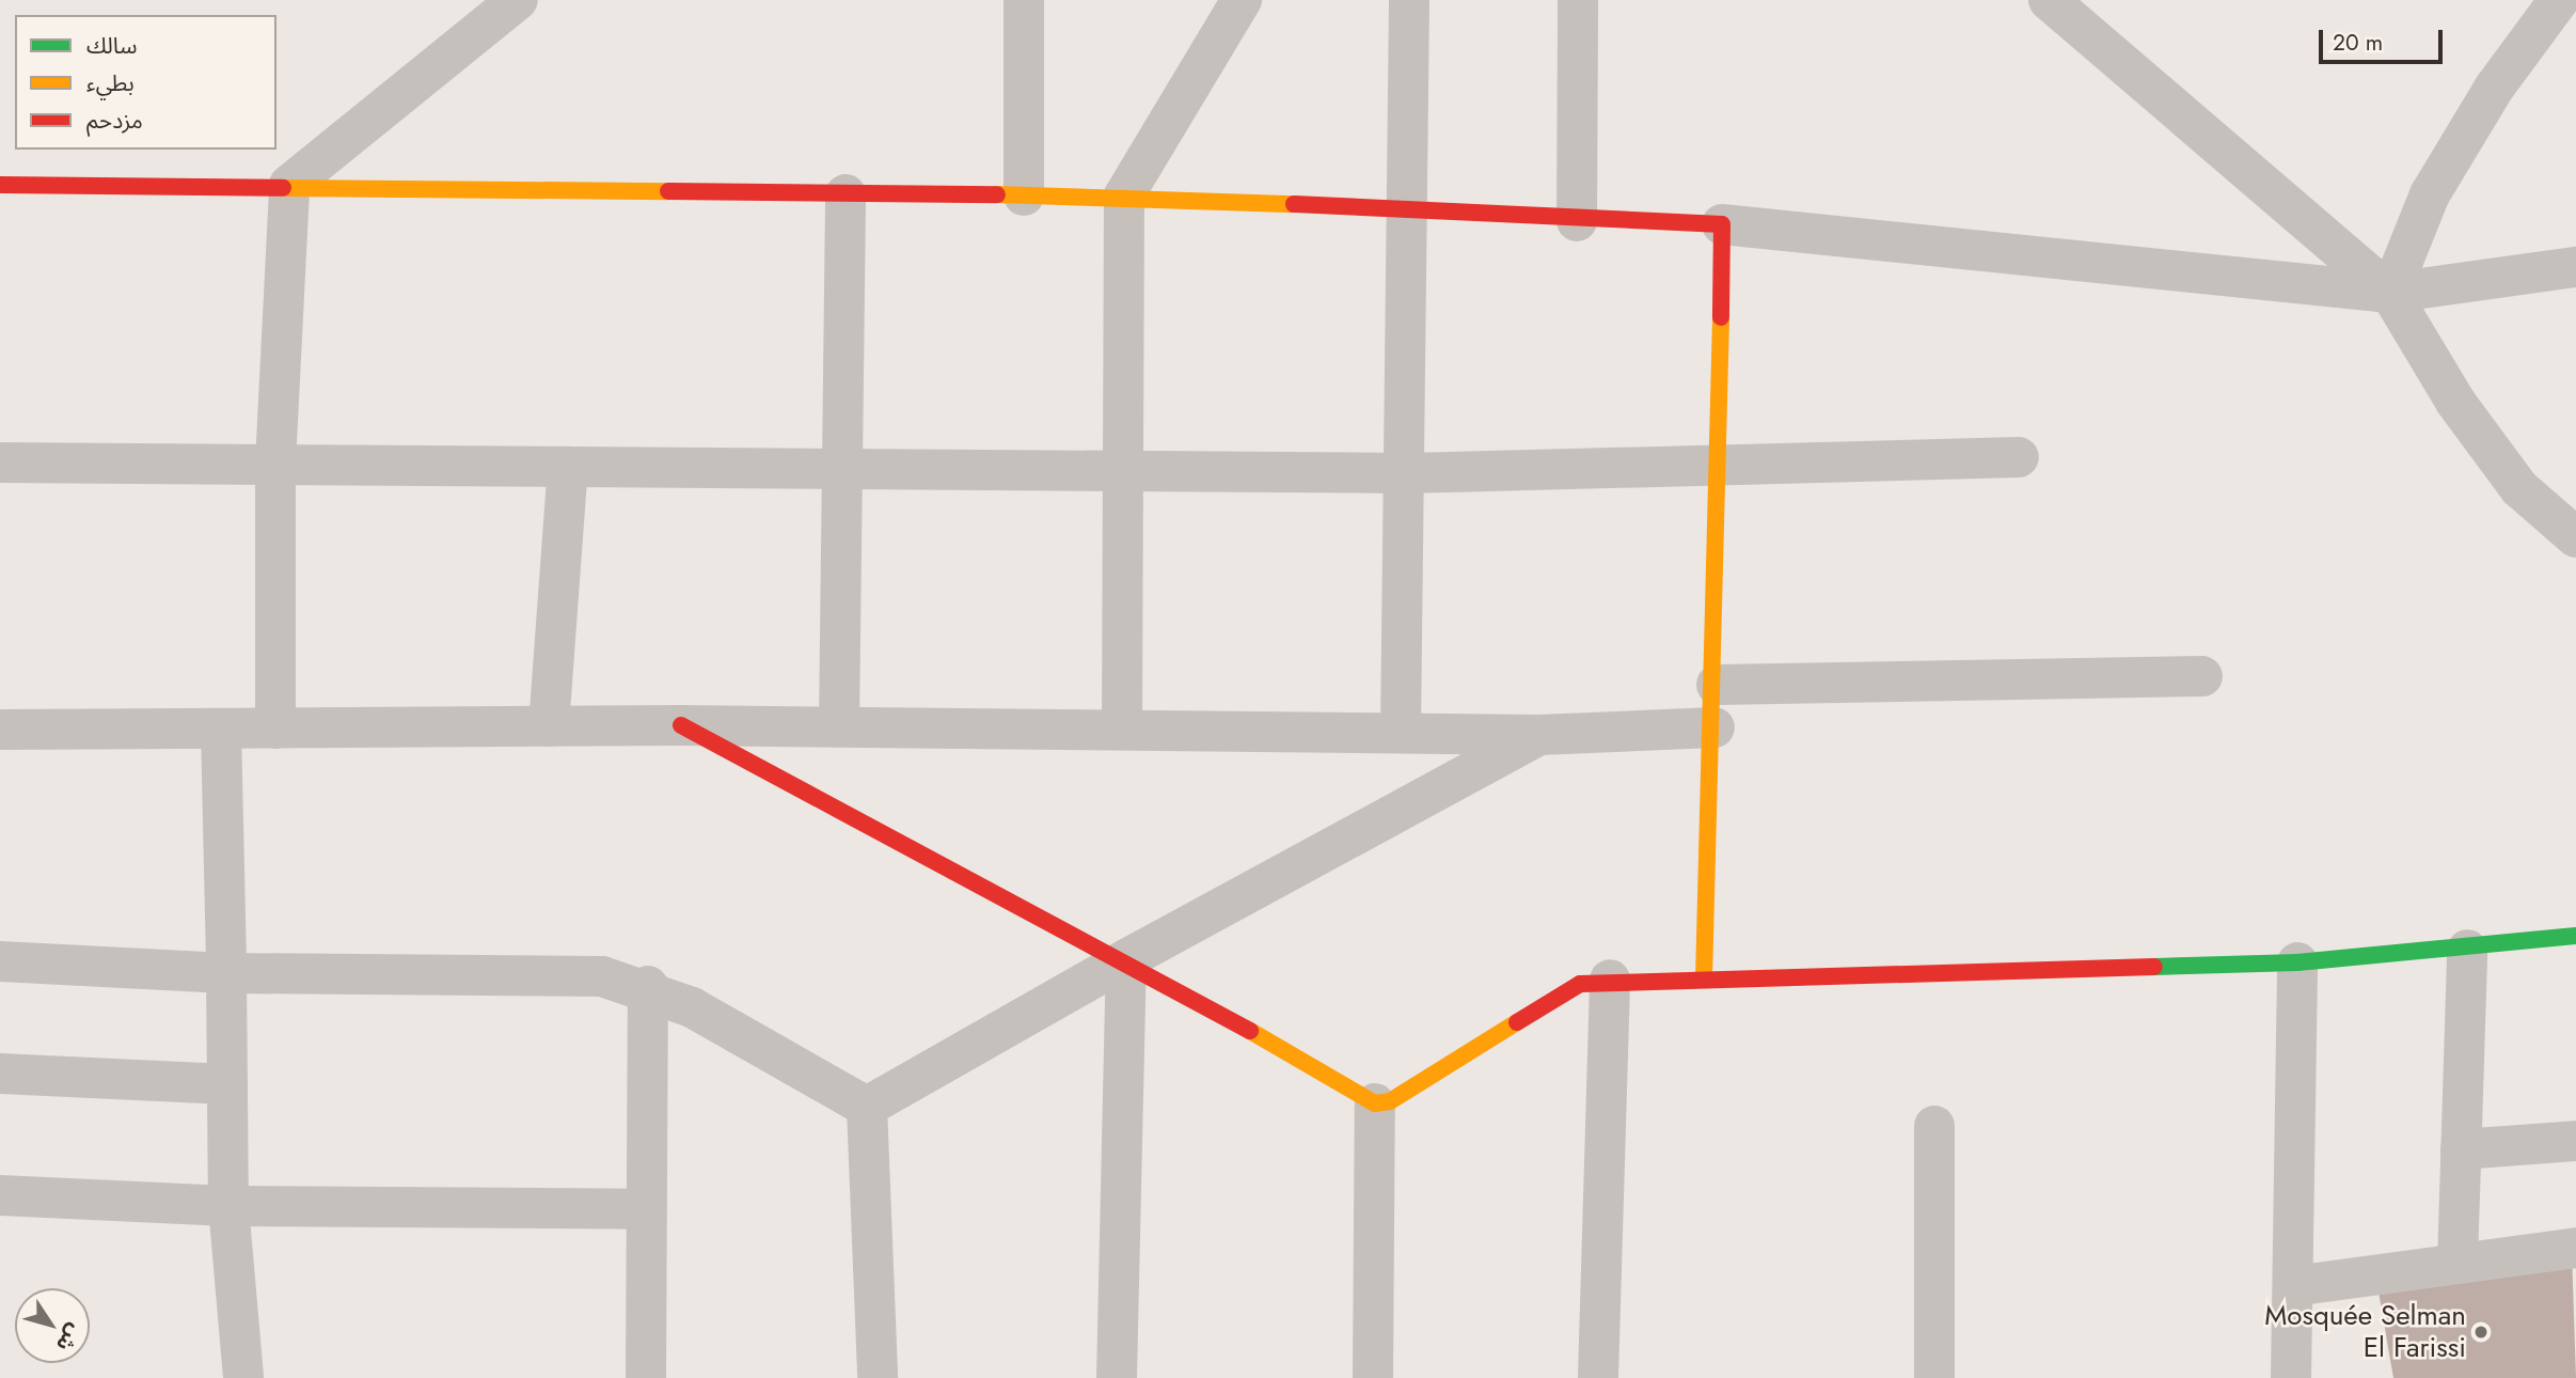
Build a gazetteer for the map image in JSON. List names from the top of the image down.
{
  "places": ["Mosquée Selman El Farissi"],
  "legend": ["سالك", "بطيء", "مزدحم"],
  "scale_bar": "20 m",
  "north": "bottom right"
}
